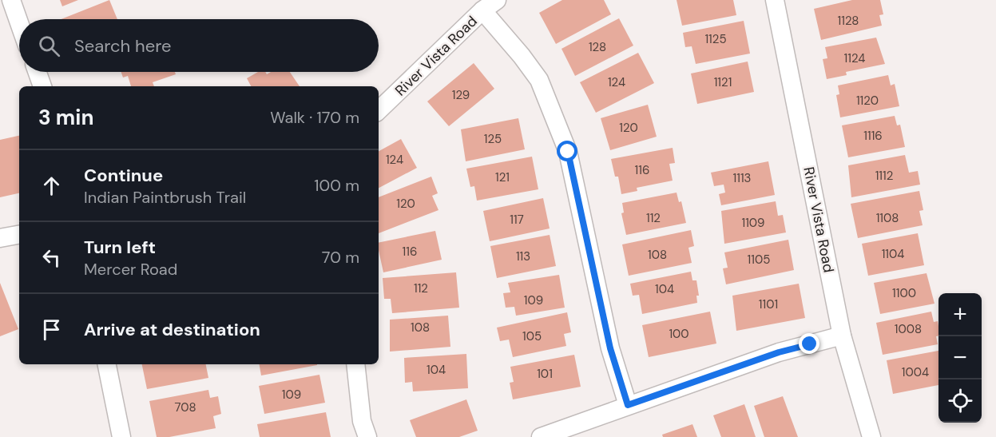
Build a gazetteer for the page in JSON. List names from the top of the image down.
{
  "streets": {
    "street": ["River Vista Road"]
  },
  "house_numbers": [
    "1128",
    "1125",
    "128",
    "1124",
    "124",
    "1121",
    "129",
    "1120",
    "120",
    "1116",
    "125",
    "124",
    "116",
    "1112",
    "121",
    "1113",
    "120",
    "112",
    "1108",
    "117",
    "1109",
    "116",
    "1104",
    "108",
    "113",
    "1105",
    "112",
    "104",
    "1100",
    "109",
    "1101",
    "108",
    "1008",
    "100",
    "105",
    "104",
    "1004",
    "101",
    "109",
    "708"
  ],
  "page": {
    "search": "Search here",
    "heading": ["3 min", "Walk · 170 m"],
    "list": [
      ["Continue", "Indian Paintbrush Trail", "100 m"],
      ["Turn left", "Mercer Road", "70 m"],
      "Arrive at destination"
    ],
    "map_buttons": ["+", "−"]
  }
}
